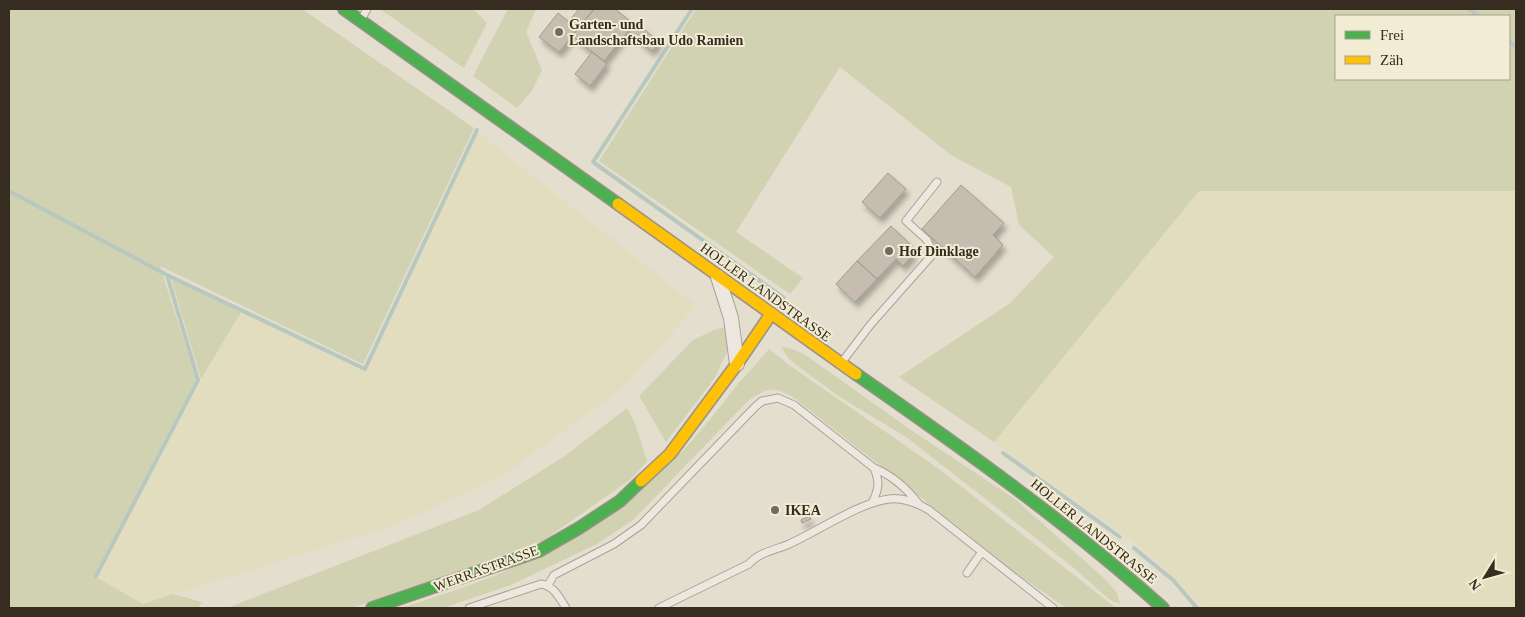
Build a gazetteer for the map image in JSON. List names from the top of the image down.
{
  "streets": {
    "main road": ["HOLLER LANDSTRASSE", "WERRASTRASSE"]
  },
  "crossings": [
    ["HOLLER LANDSTRASSE", "WERRASTRASSE"]
  ],
  "places": ["Garten- und Landschaftsbau Udo Ramien", "Hof Dinklage", "IKEA"],
  "legend": ["Frei", "Zäh"],
  "north": "bottom left"
}
